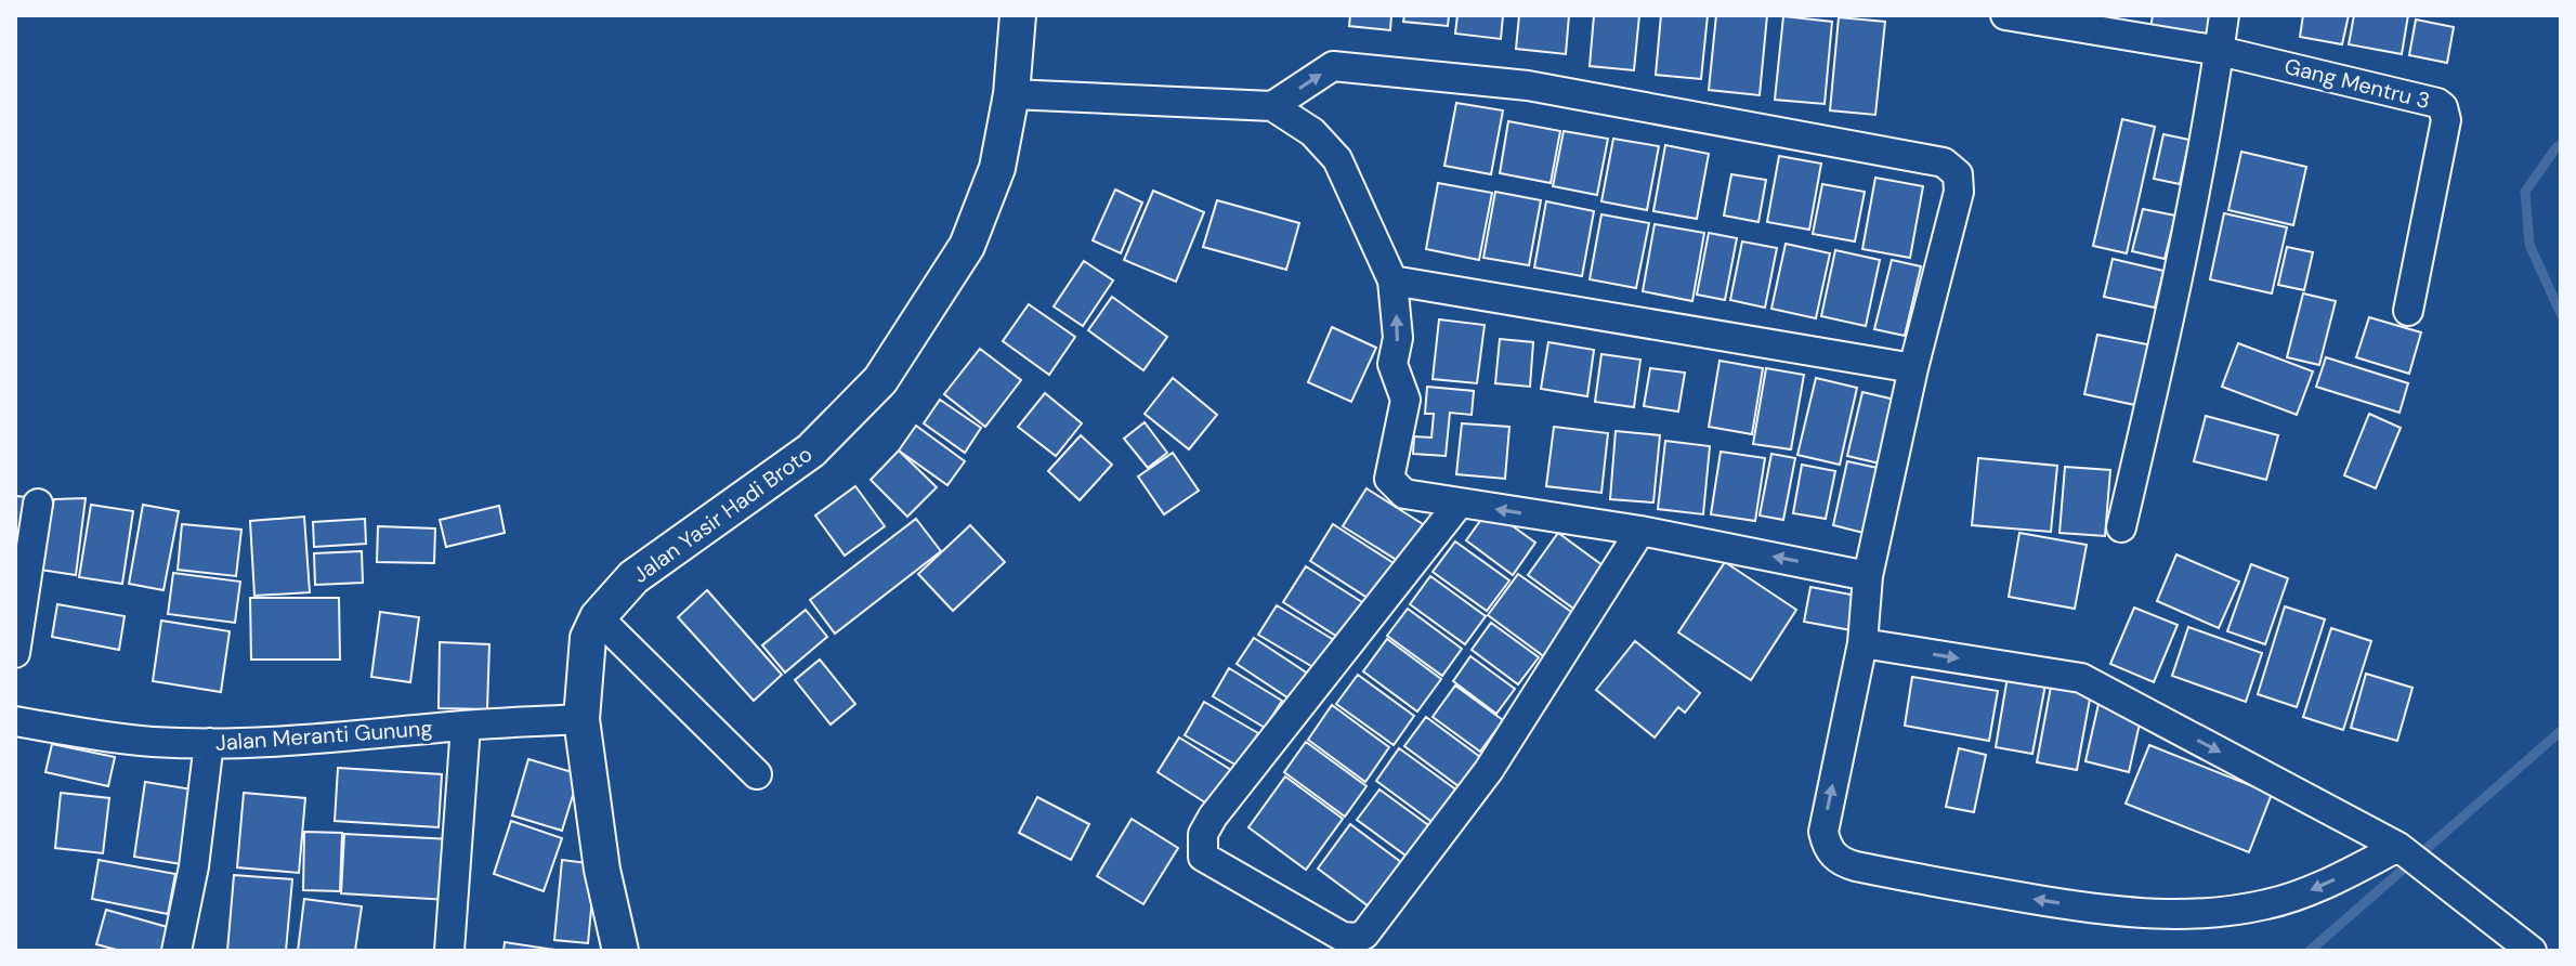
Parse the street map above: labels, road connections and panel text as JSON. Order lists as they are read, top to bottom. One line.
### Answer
{"streets":{"street":["Gang Mentru 3","Jalan Yasir Hadi Broto","Jalan Meranti Gunung"]},"crossings":[["Jalan Yasir Hadi Broto","Jalan Meranti Gunung"]]}
